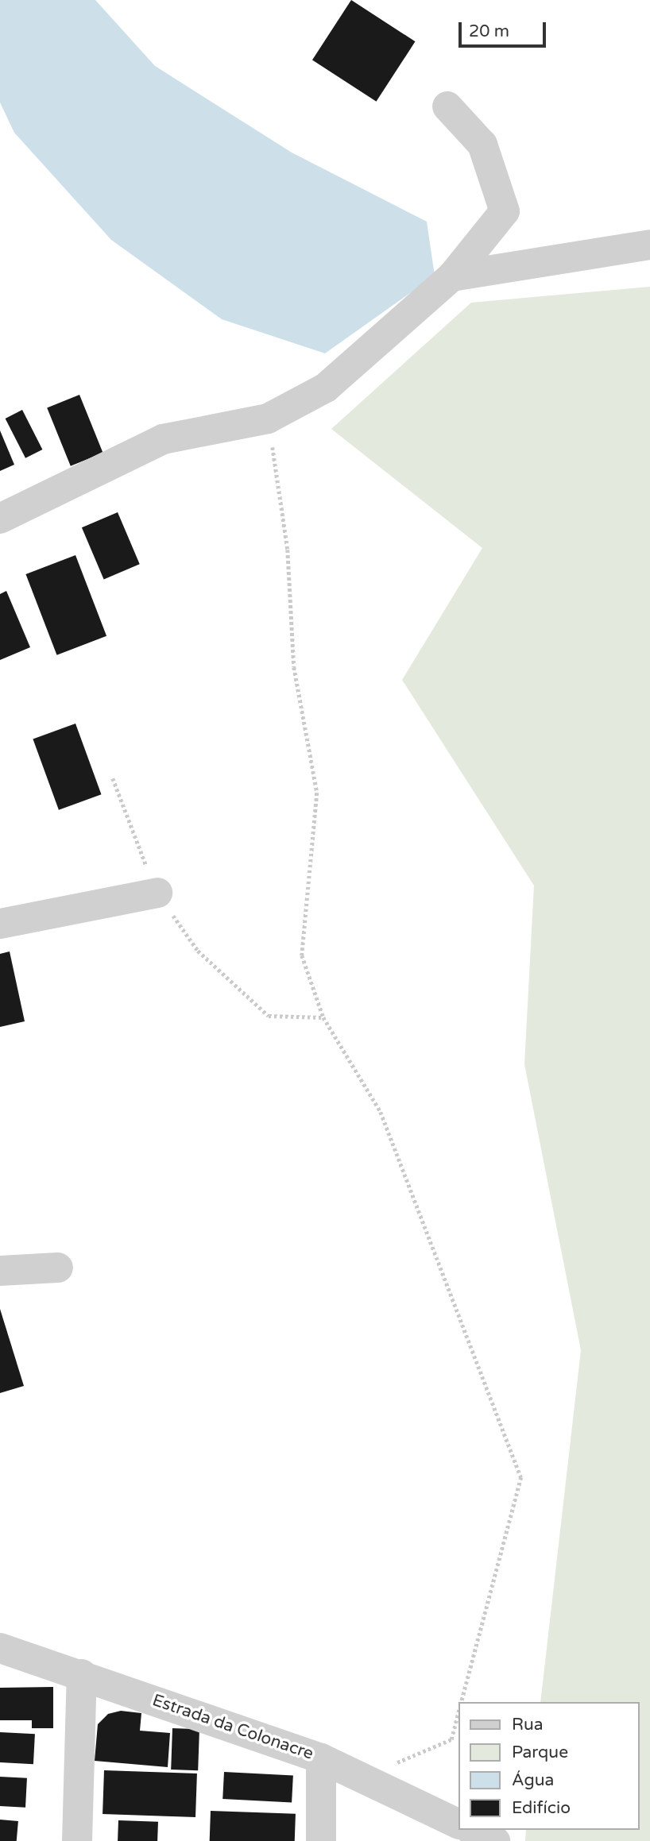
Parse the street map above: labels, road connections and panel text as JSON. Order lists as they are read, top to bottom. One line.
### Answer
{"streets":{"street":["Estrada da Colonacre"]},"legend":["Rua","Parque","Água","Edifício"],"scale_bar":"20 m"}
